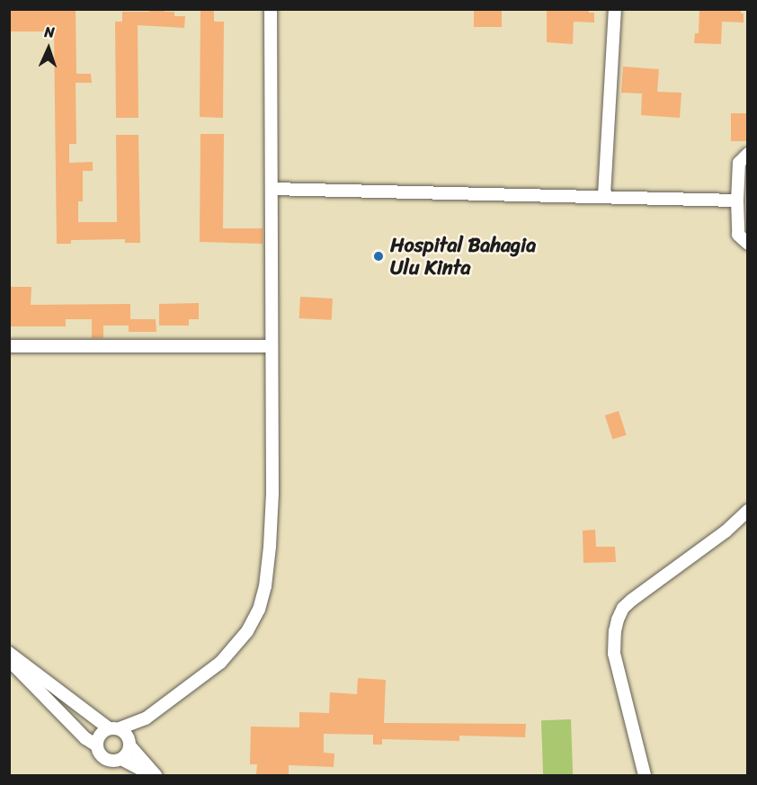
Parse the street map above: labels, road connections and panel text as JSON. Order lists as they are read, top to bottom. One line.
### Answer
{"places":["Hospital Bahagia Ulu Kinta"],"north":"top"}
